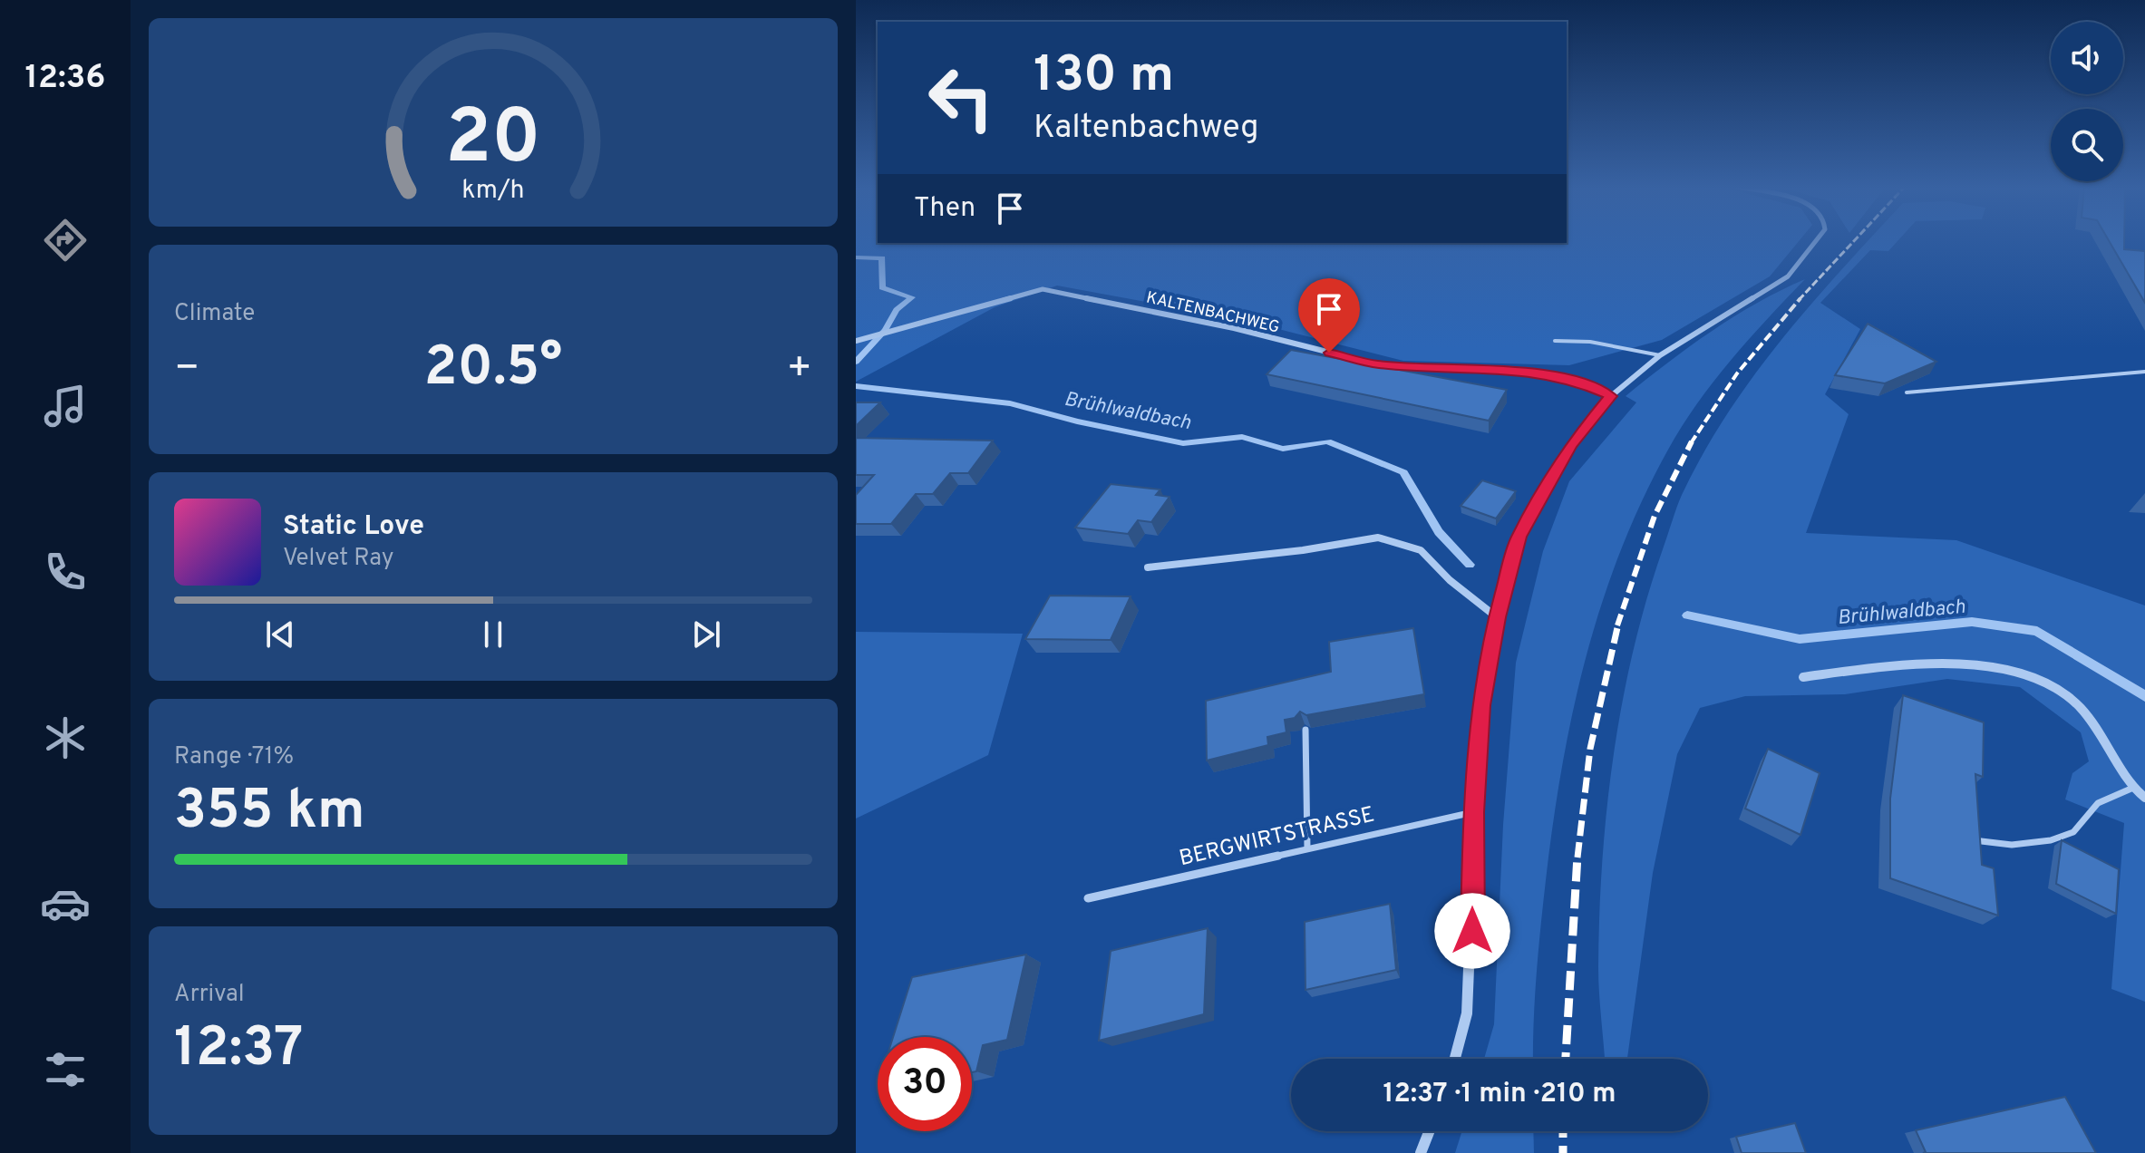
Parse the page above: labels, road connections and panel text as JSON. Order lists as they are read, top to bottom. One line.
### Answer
{"streets":{"street":["KALTENBACHWEG"],"lane":["BERGWIRTSTRASSE"]},"water":["Brühlwaldbach"],"page":{"tabs":"12:36","turn":["130 m","Kaltenbachweg"],"then":"Then","tile":["Climate",["Range · 71%","355 km"],["Arrival","12:37"]],"heat":["−","20.5°","+"],"song":["Static Love","Velvet Ray"],"limit":"30","trip":"12:37 · 1 min · 210 m","gauge":["20","km/h"]}}
